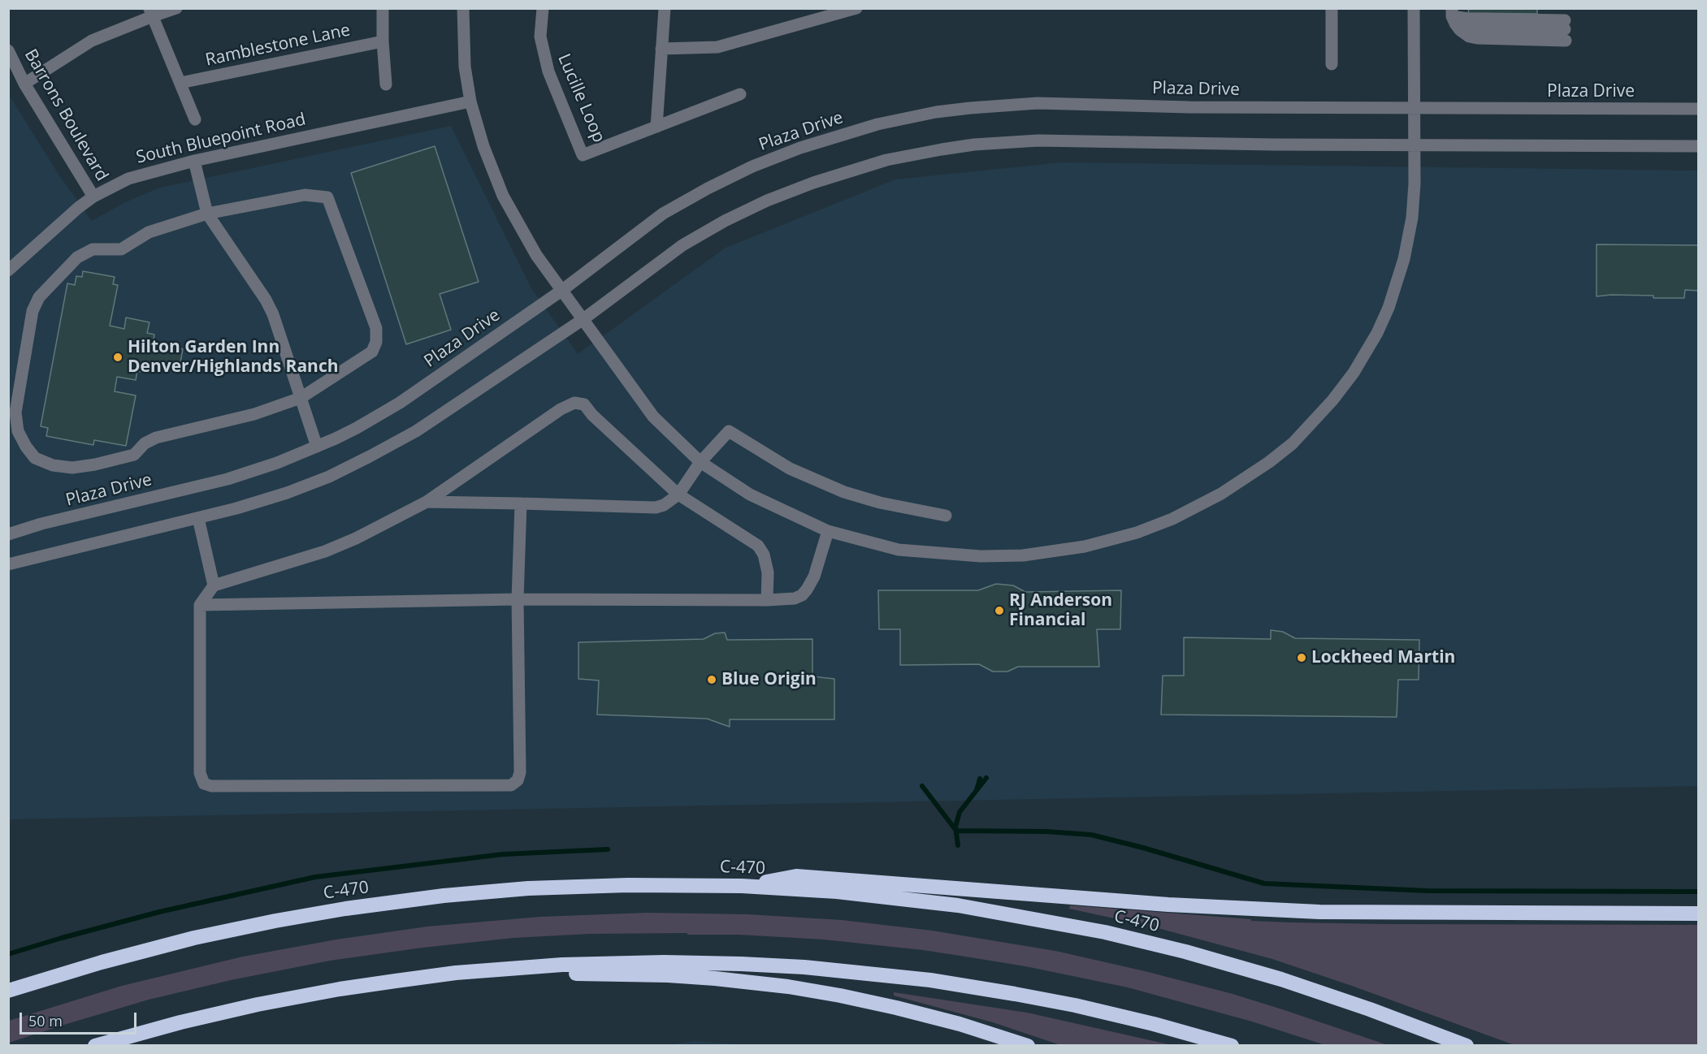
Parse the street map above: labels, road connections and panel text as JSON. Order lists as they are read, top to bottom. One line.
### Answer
{"streets":{"highway":["C-470"],"street":["Ramblestone Lane","Plaza Drive","Lucille Loop","Barrons Boulevard","South Bluepoint Road"]},"crossings":[["Barrons Boulevard","South Bluepoint Road"]],"places":["Hilton Garden Inn Denver/Highlands Ranch","RJ Anderson Financial","Lockheed Martin","Blue Origin"],"scale_bar":"50 m"}
